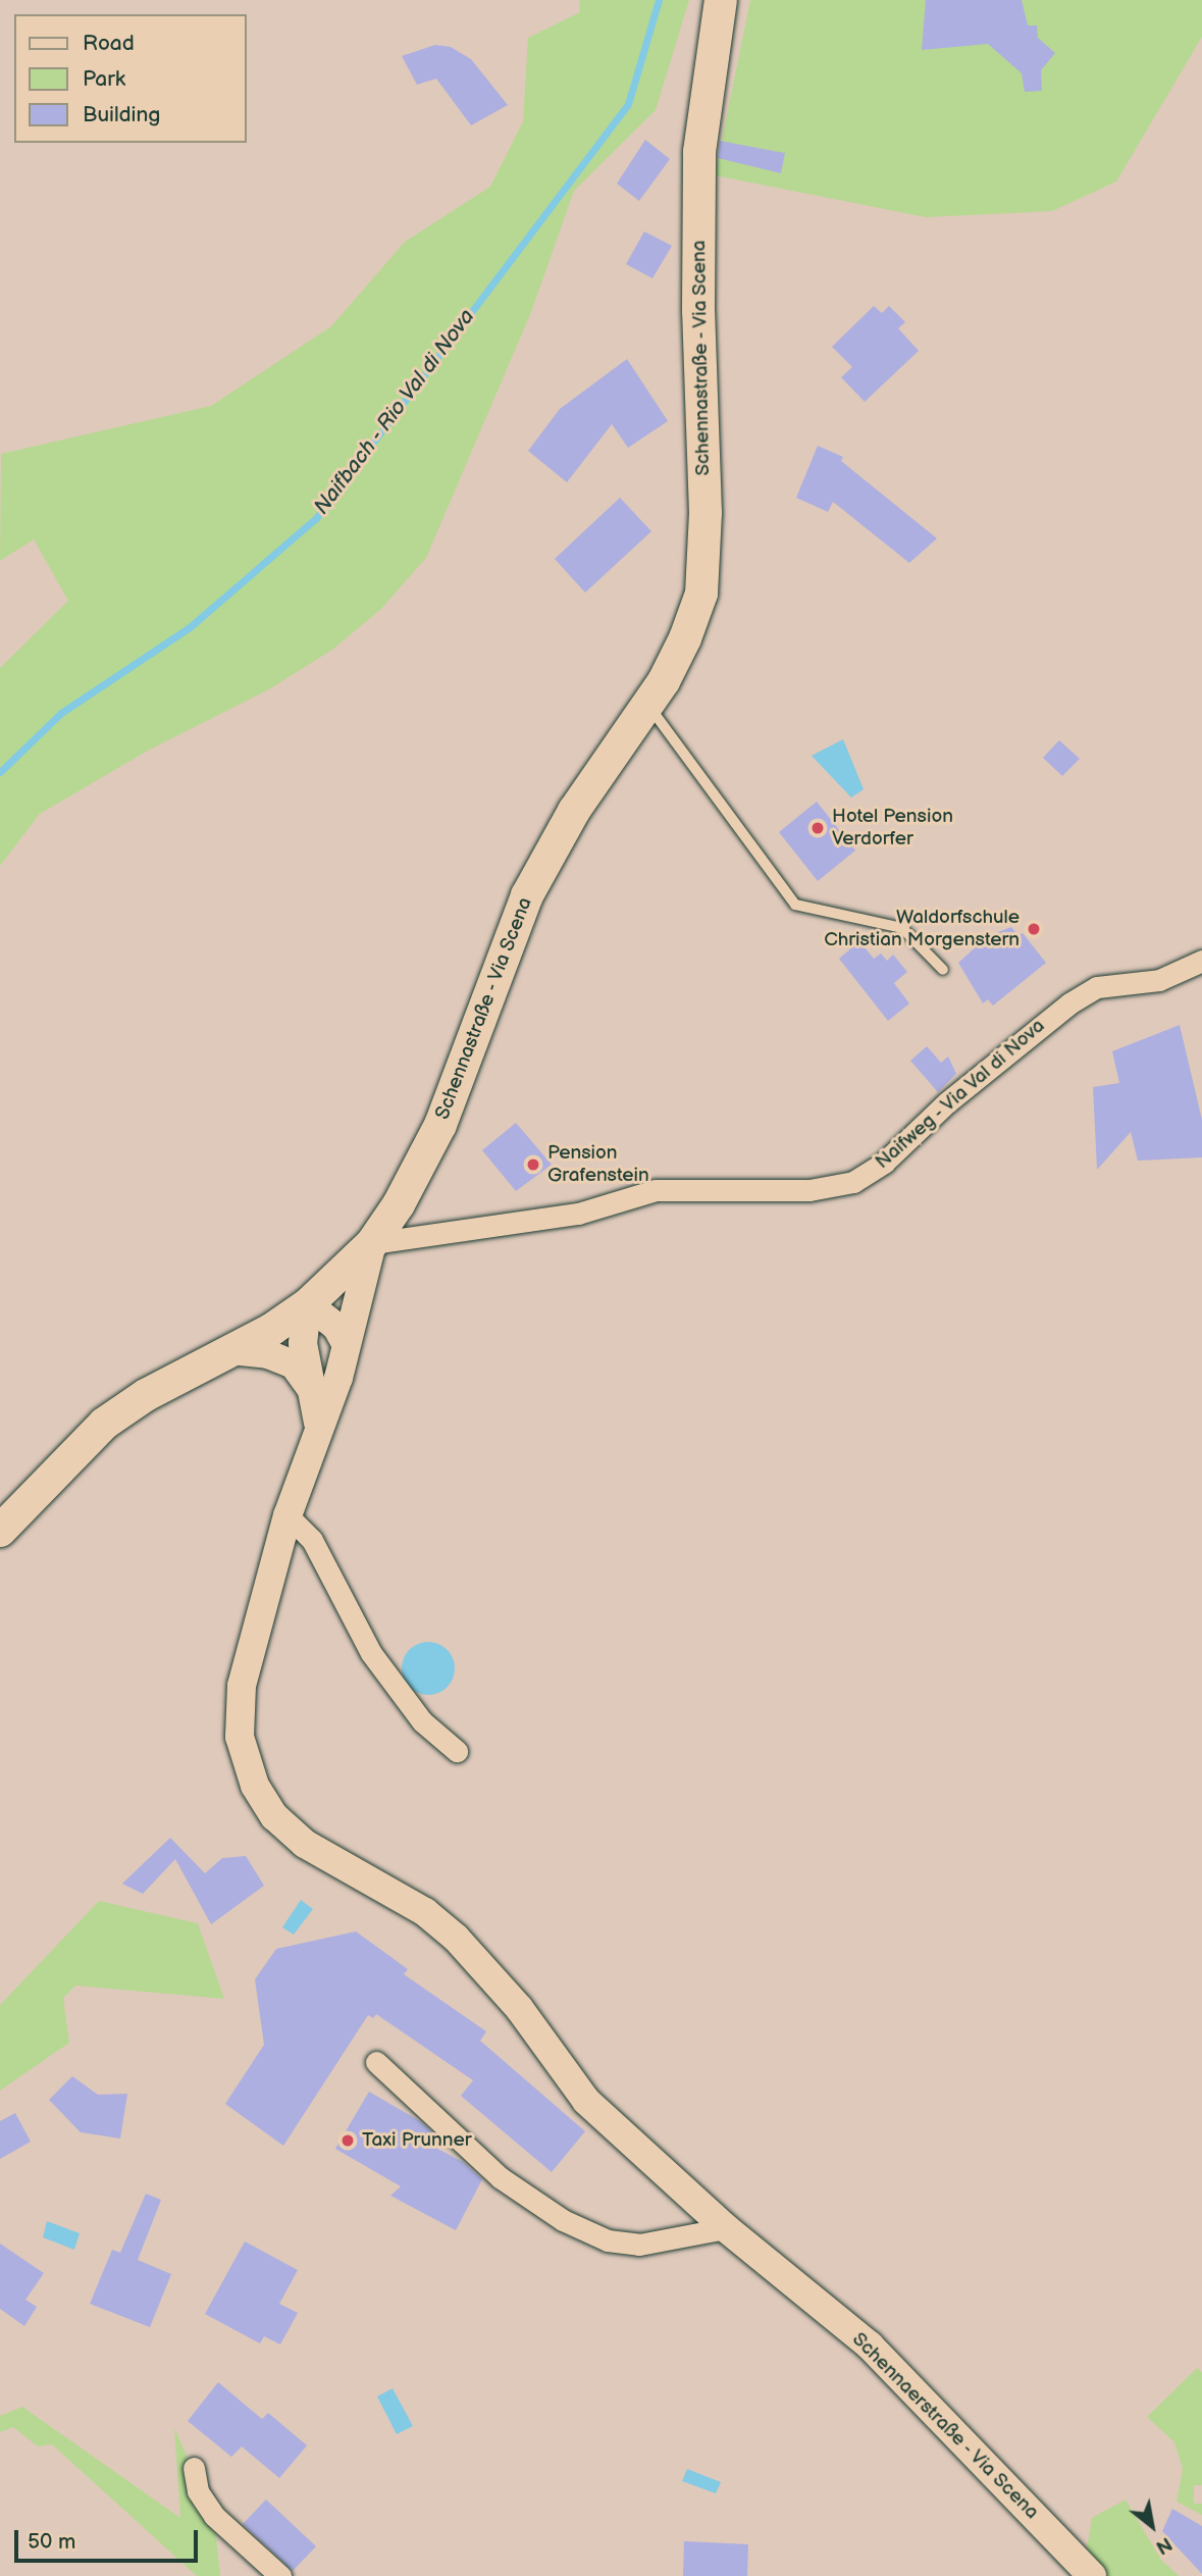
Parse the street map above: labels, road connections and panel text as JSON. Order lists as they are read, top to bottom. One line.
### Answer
{"streets":{"main road":["Schennastraße - Via Scena"],"street":["Naifweg - Via Val di Nova","Schennaerstraße - Via Scena"]},"crossings":[["Schennastraße - Via Scena","Naifweg - Via Val di Nova"],["Schennastraße - Via Scena","Schennaerstraße - Via Scena"]],"water":["Naifbach - Rio Val di Nova"],"places":["Hotel Pension Verdorfer","Waldorfschule Christian Morgenstern","Pension Grafenstein","Taxi Prunner"],"legend":["Road","Park","Building"],"scale_bar":"50 m","north":"bottom right"}
